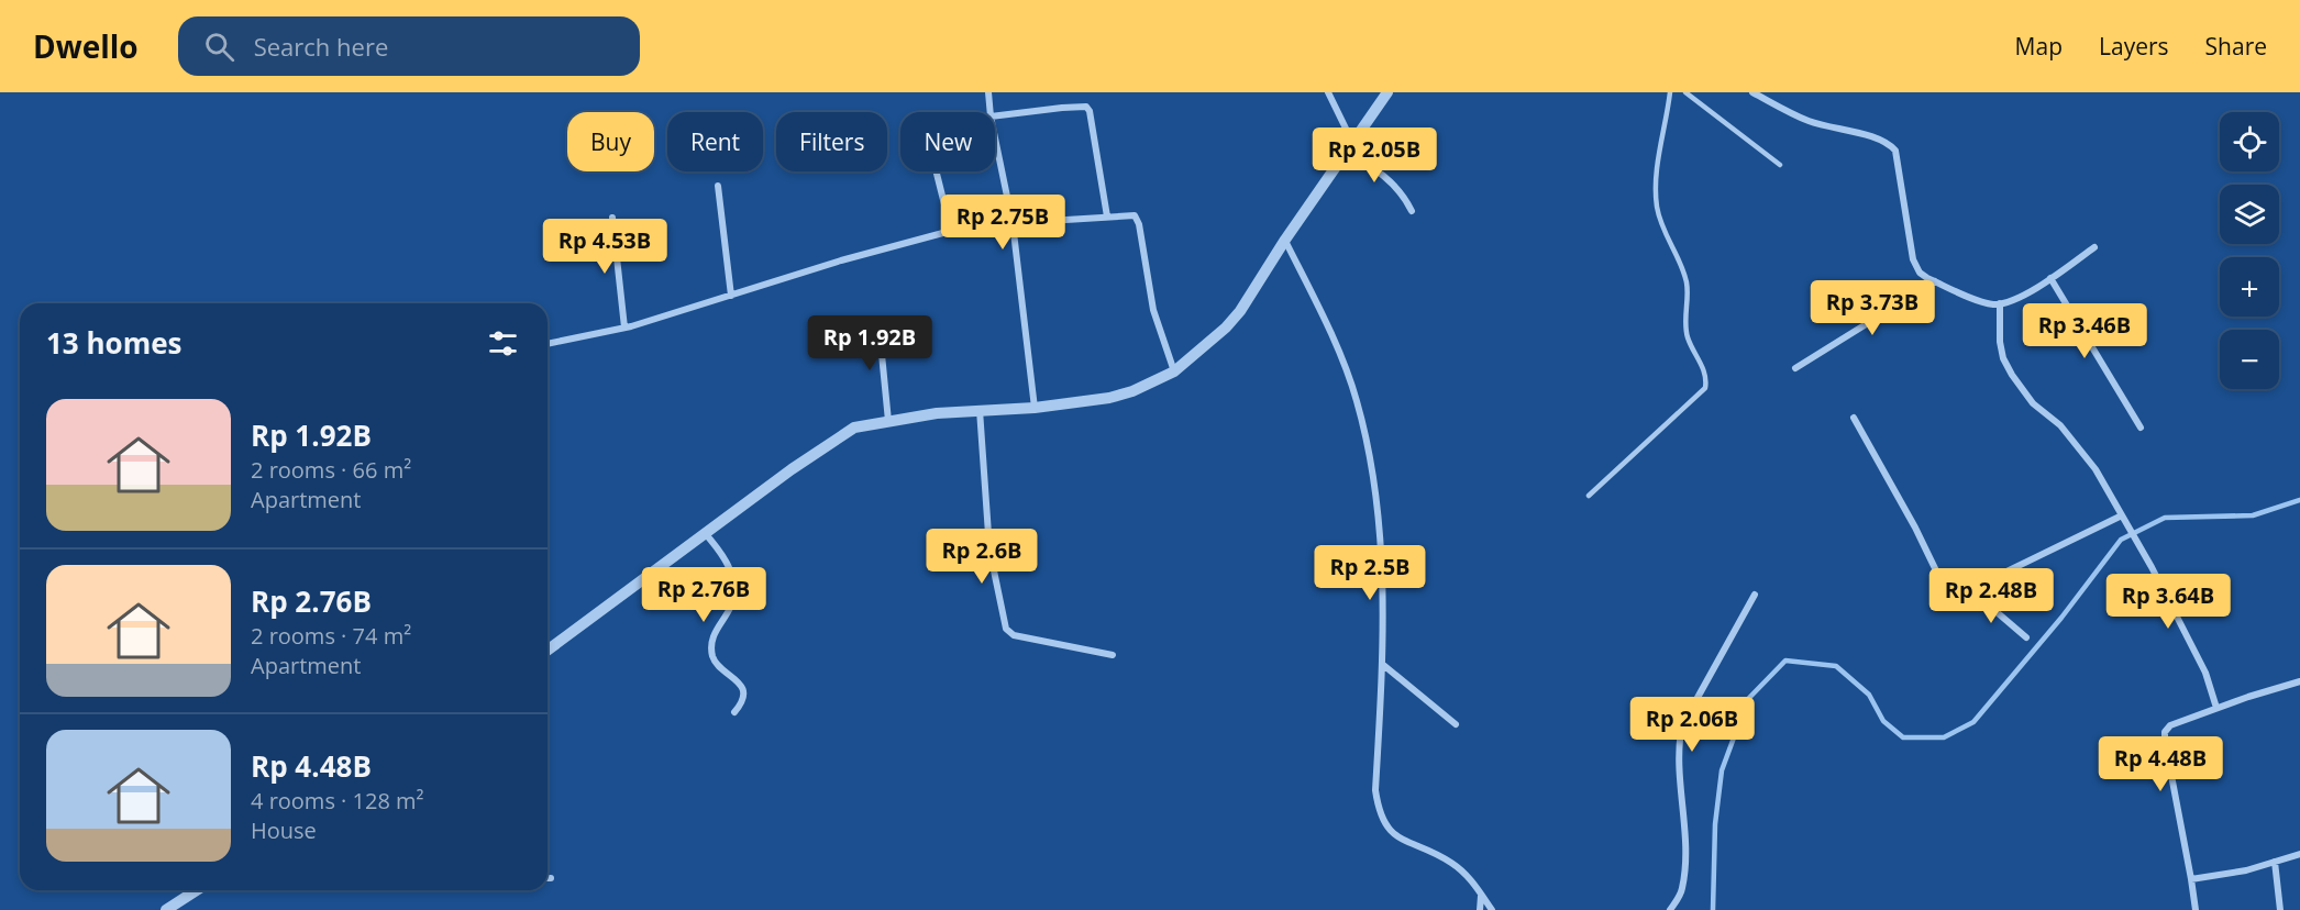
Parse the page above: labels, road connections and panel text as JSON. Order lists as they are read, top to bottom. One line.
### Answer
{"page":{"header":"Dwello","search":"Search here","nav":["Map","Layers","Share"],"map_buttons":["+","−"],"chip":["Buy","Rent","Filters","New"],"price":["Rp 2.05B","Rp 2.75B","Rp 4.53B","Rp 3.73B","Rp 3.46B","Rp 1.92B","Rp 2.6B","Rp 2.5B","Rp 2.76B","Rp 2.48B","Rp 3.64B","Rp 2.06B","Rp 4.48B"],"heading":"13 homes","list":[{"name":"Rp 1.92B","note":"2 rooms · 66 m² · Apartment"},{"name":"Rp 2.76B","note":"2 rooms · 74 m² · Apartment"},{"name":"Rp 4.48B","note":"4 rooms · 128 m² · House"}]}}
